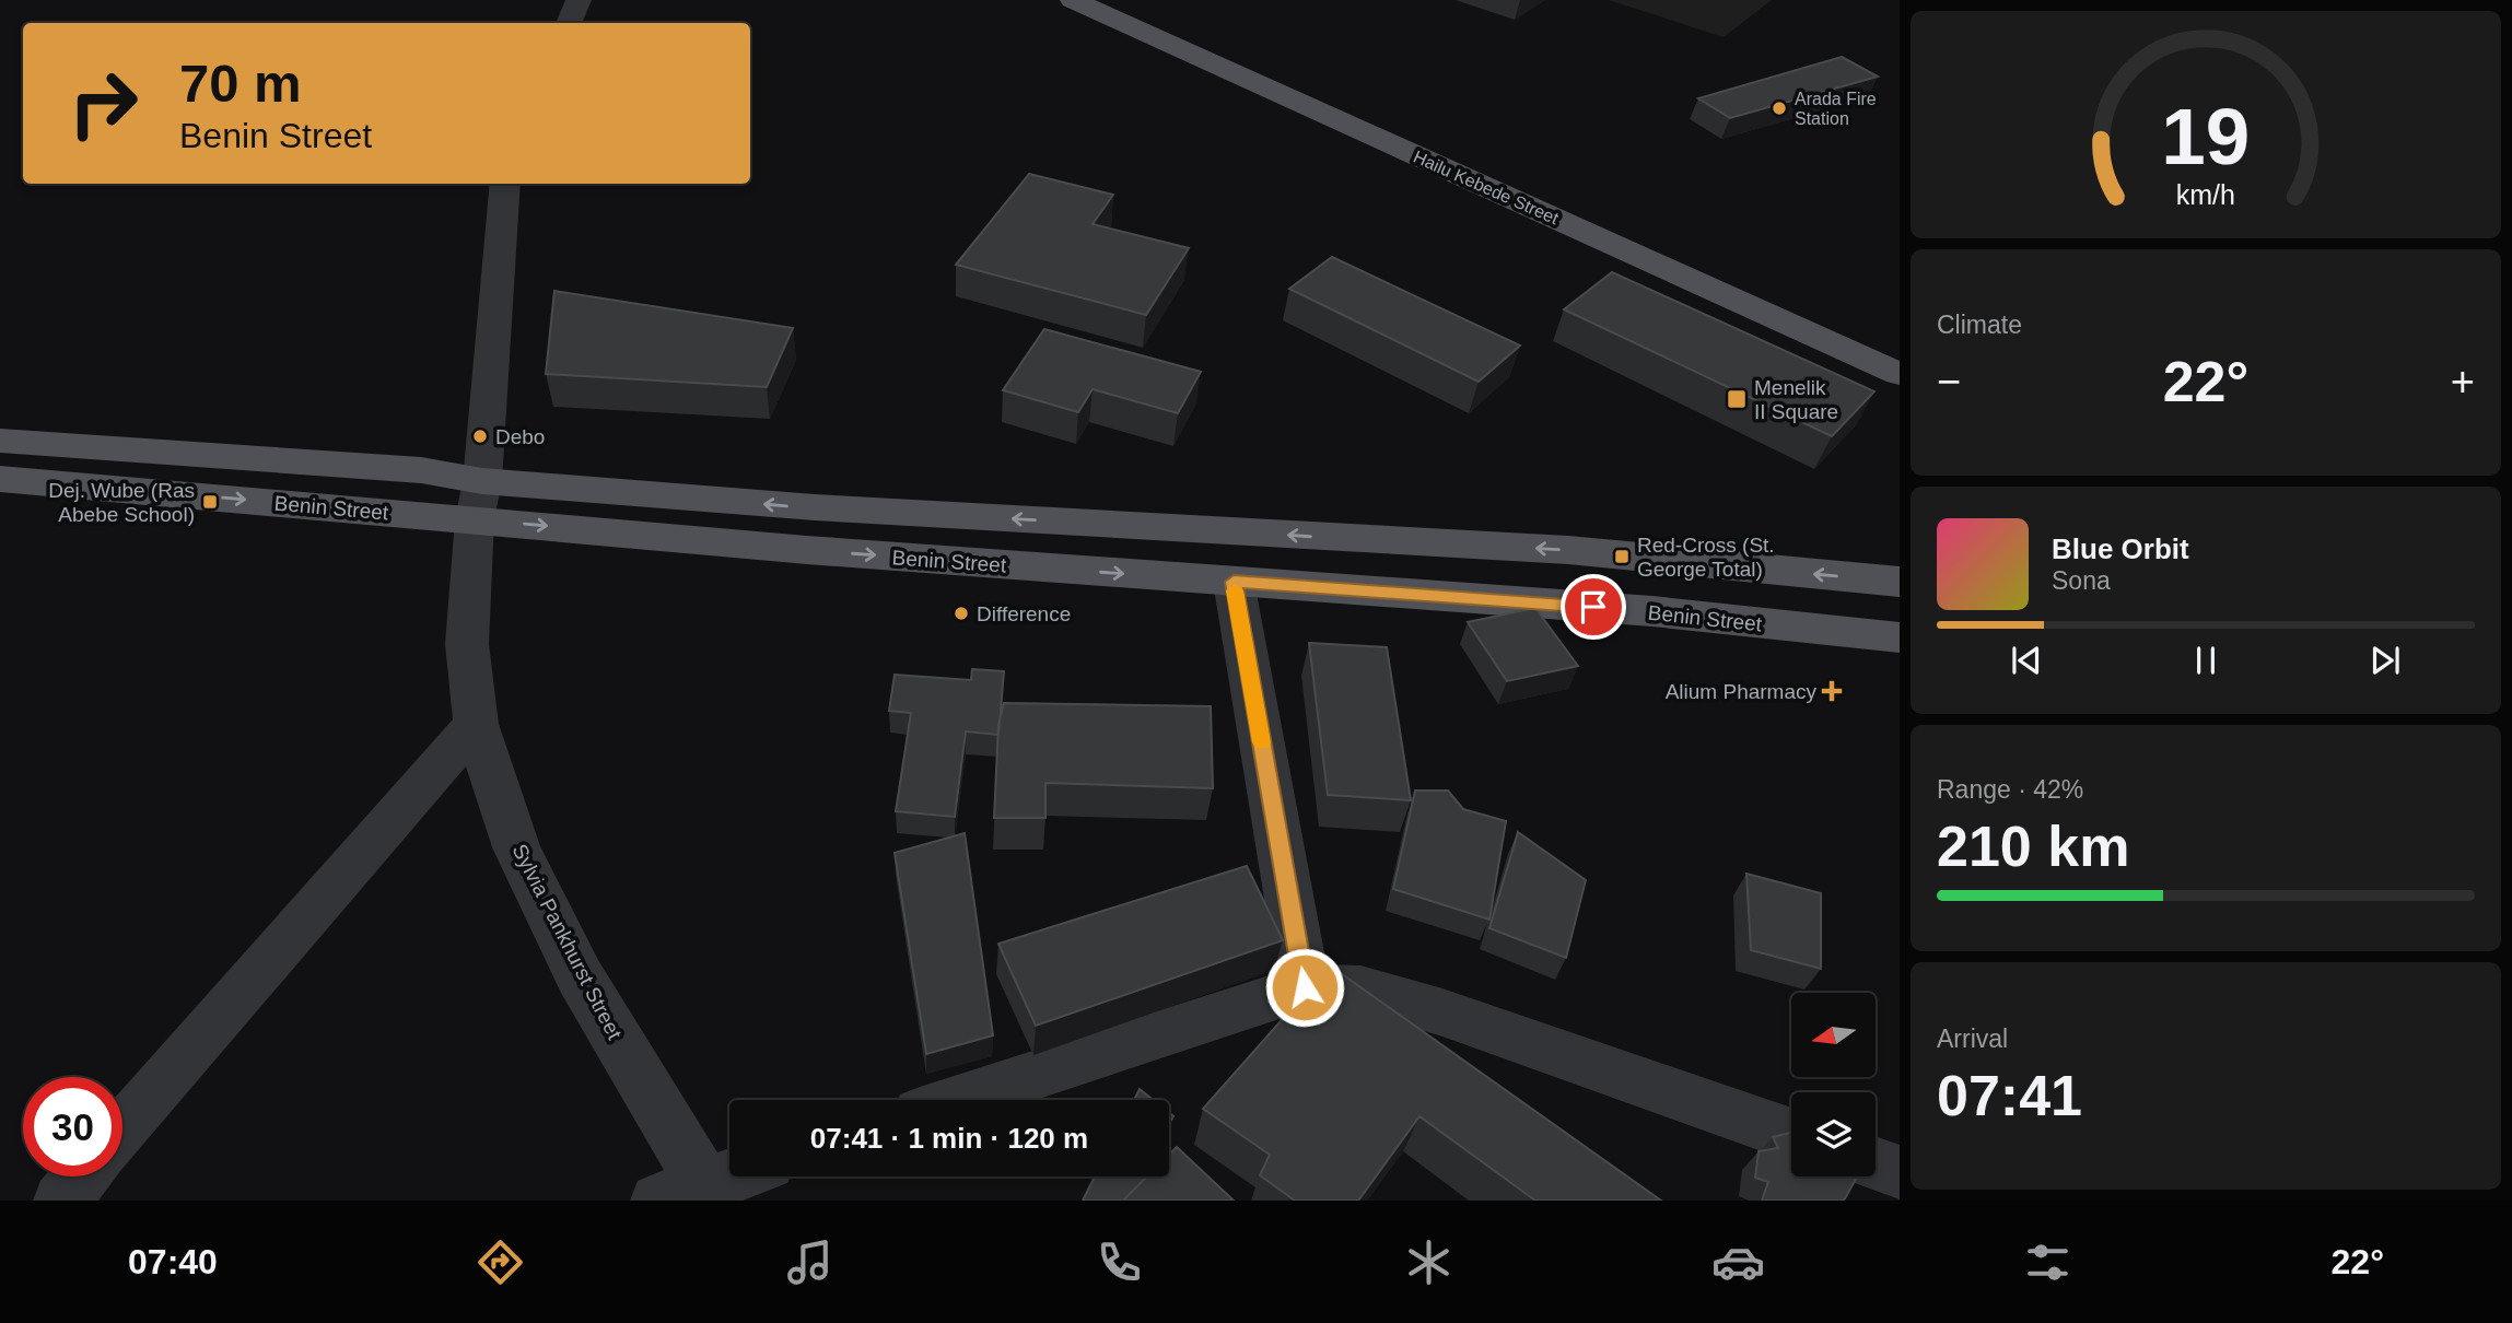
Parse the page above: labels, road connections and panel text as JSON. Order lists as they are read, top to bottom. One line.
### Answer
{"streets":{"main road":["Hailu Kebede Street","Benin Street"],"street":["Sylvia Pankhurst Street"]},"crossings":[["Benin Street","Sylvia Pankhurst Street"]],"places":{"other":["Arada Fire Station","Debo","Difference"],"transit":["Menelik II Square","Dej. Wube (Ras Abebe School)","Red-Cross (St. George Total)"],"health":["Alium Pharmacy"]},"north":"left","page":{"turn":["70 m","Benin Street"],"tile":["Climate",["Range · 42%","210 km"],["Arrival","07:41"]],"heat":["−","22°","+"],"song":["Blue Orbit","Sona"],"limit":"30","trip":"07:41 · 1 min · 120 m","tabs":["07:40","22°"],"gauge":["19","km/h"]}}
